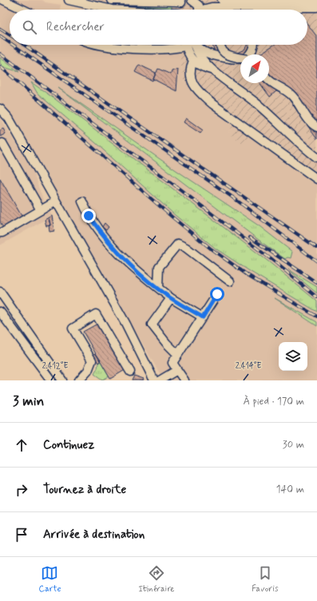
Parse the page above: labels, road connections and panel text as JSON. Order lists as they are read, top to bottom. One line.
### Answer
{"north":"top right","page":{"search":"Rechercher","heading":["3 min","À pied · 170 m"],"list":[["Continuez","30 m"],["Tournez à droite","140 m"],"Arrivée à destination"],"nav":["Carte","Itinéraire","Favoris"]},"coordinates":["2.412°E","2.414°E"]}
